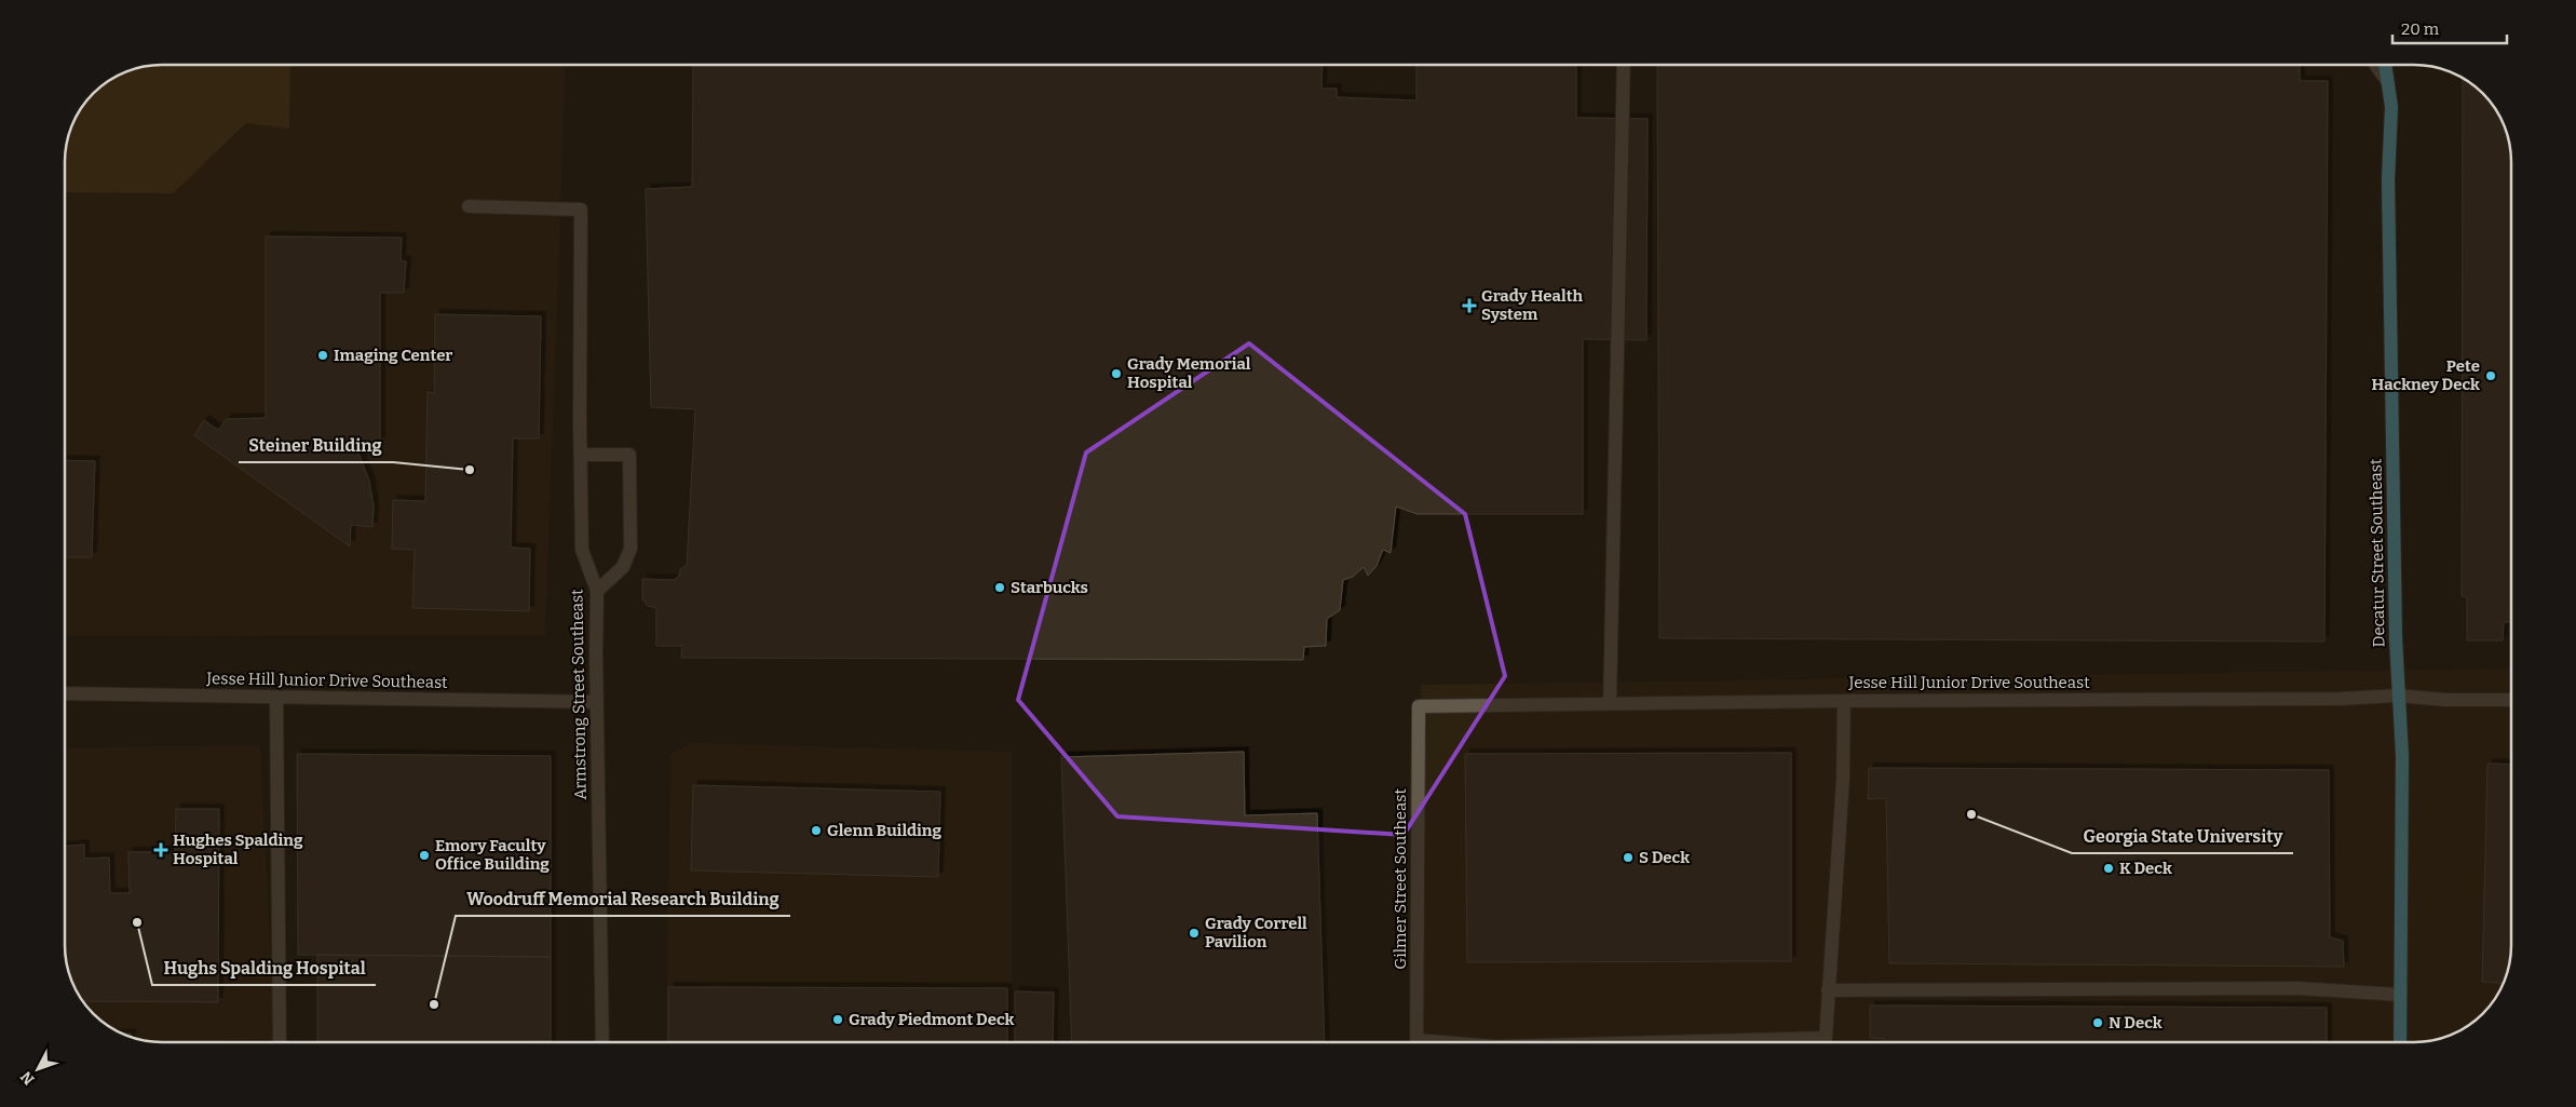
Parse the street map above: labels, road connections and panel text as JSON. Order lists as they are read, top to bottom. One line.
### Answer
{"streets":{"main road":["Decatur Street Southeast"],"street":["Jesse Hill Junior Drive Southeast","Armstrong Street Southeast","Gilmer Street Southeast"]},"crossings":[["Decatur Street Southeast","Jesse Hill Junior Drive Southeast"],["Jesse Hill Junior Drive Southeast","Armstrong Street Southeast"],["Jesse Hill Junior Drive Southeast","Gilmer Street Southeast"]],"places":{"health":["Grady Health System","Hughes Spalding Hospital"],"other":["Imaging Center","Grady Memorial Hospital","Pete Hackney Deck","Steiner Building","Starbucks","Georgia State University","Glenn Building","Emory Faculty Office Building","S Deck","K Deck","Hughs Spalding Hospital","Grady Correll Pavilion","Woodruff Memorial Research Building","Grady Piedmont Deck","N Deck"]},"scale_bar":"20 m","north":"bottom left"}
